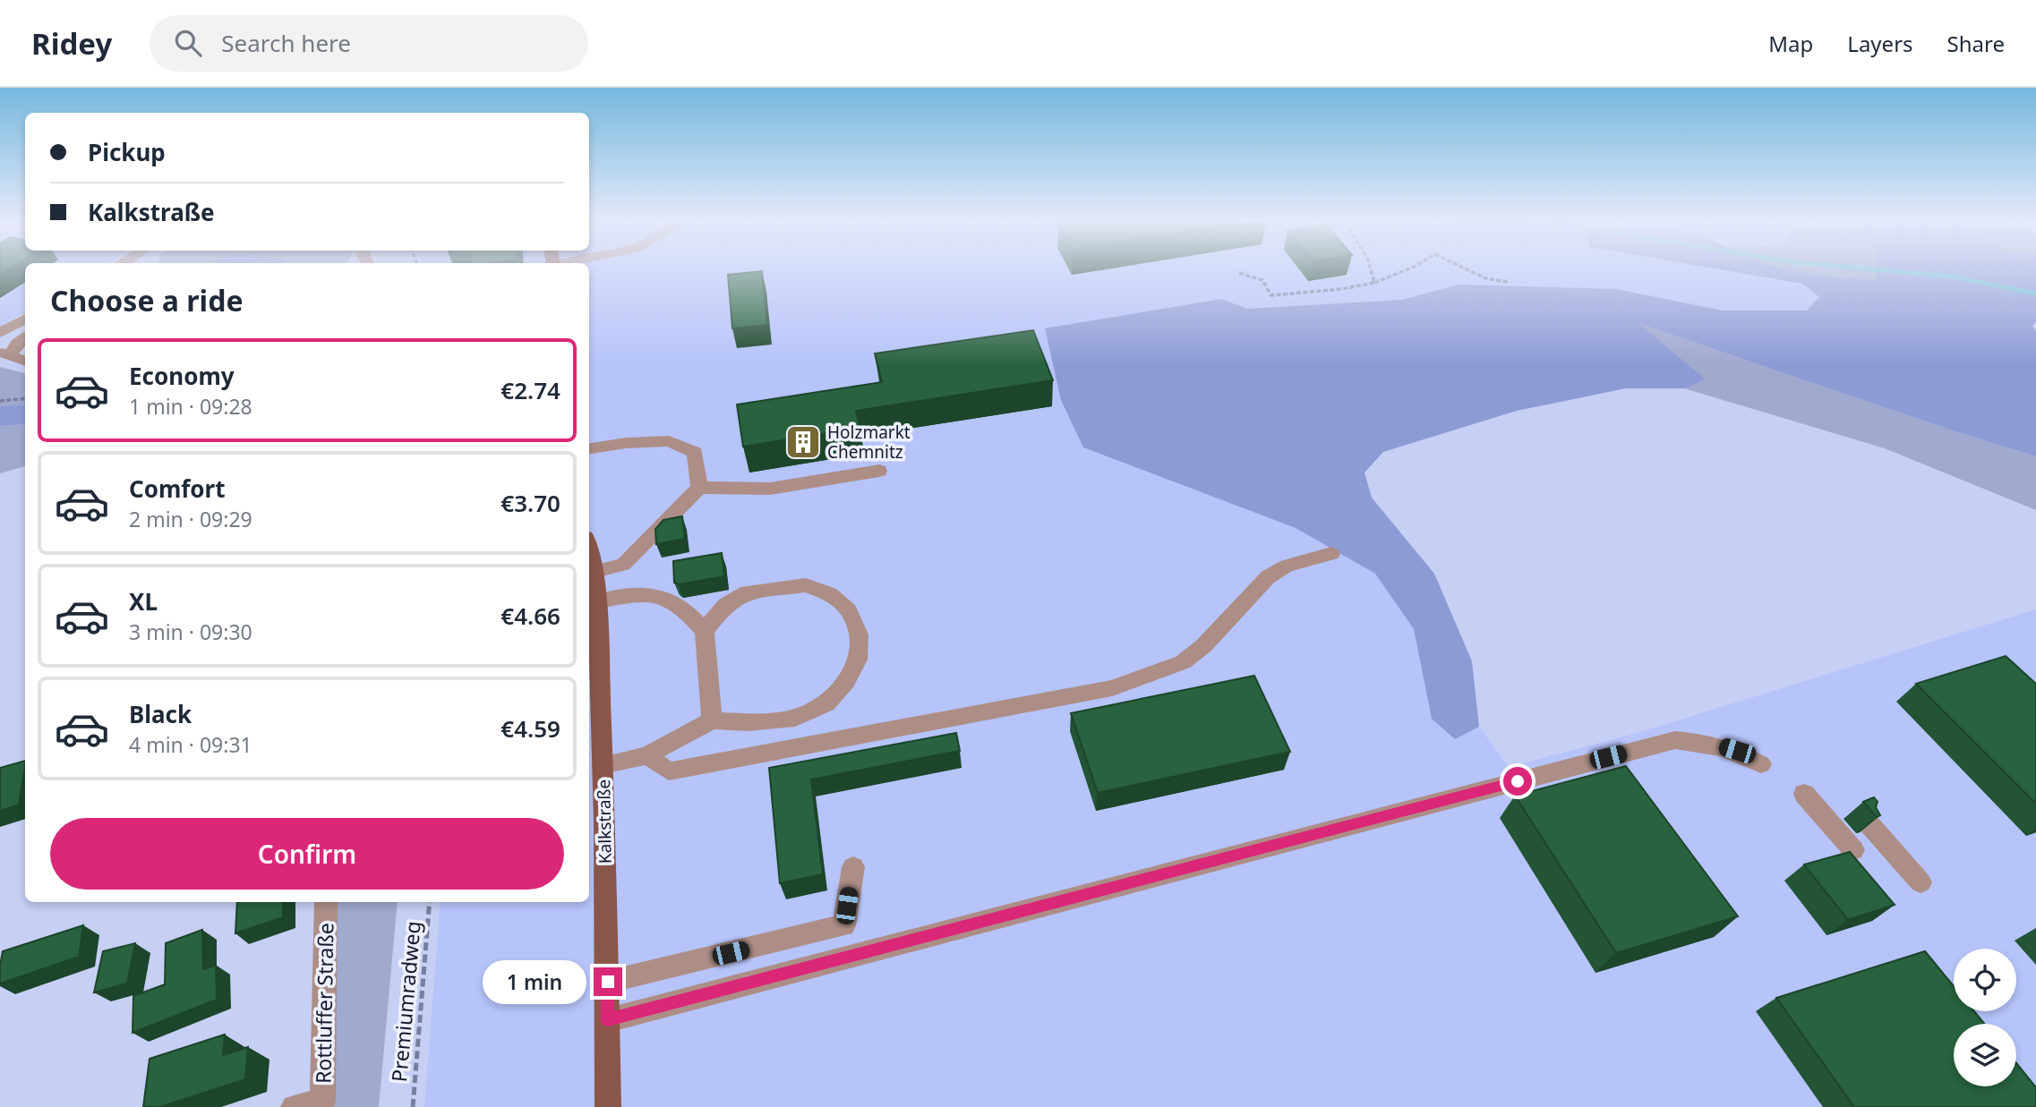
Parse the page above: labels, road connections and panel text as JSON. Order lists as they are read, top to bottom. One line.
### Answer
{"streets":{"main road":["Kalkstraße"],"street":["Rottluffer Straße"],"path":["Premiumradweg"]},"places":{"building":["Holzmarkt Chemnitz"]},"page":{"header":"Ridey","search":"Search here","nav":["Map","Layers","Share"],"banner":["Pickup","Kalkstraße"],"heading":"Choose a ride","list":[{"name":"Economy","note":"1 min · 09:28","value":"€2.74"},{"name":"Comfort","note":"2 min · 09:29","value":"€3.70"},{"name":"XL","note":"3 min · 09:30","value":"€4.66"},{"name":"Black","note":"4 min · 09:31","value":"€4.59"}],"buttons":"Confirm","bubble":"1 min"}}
